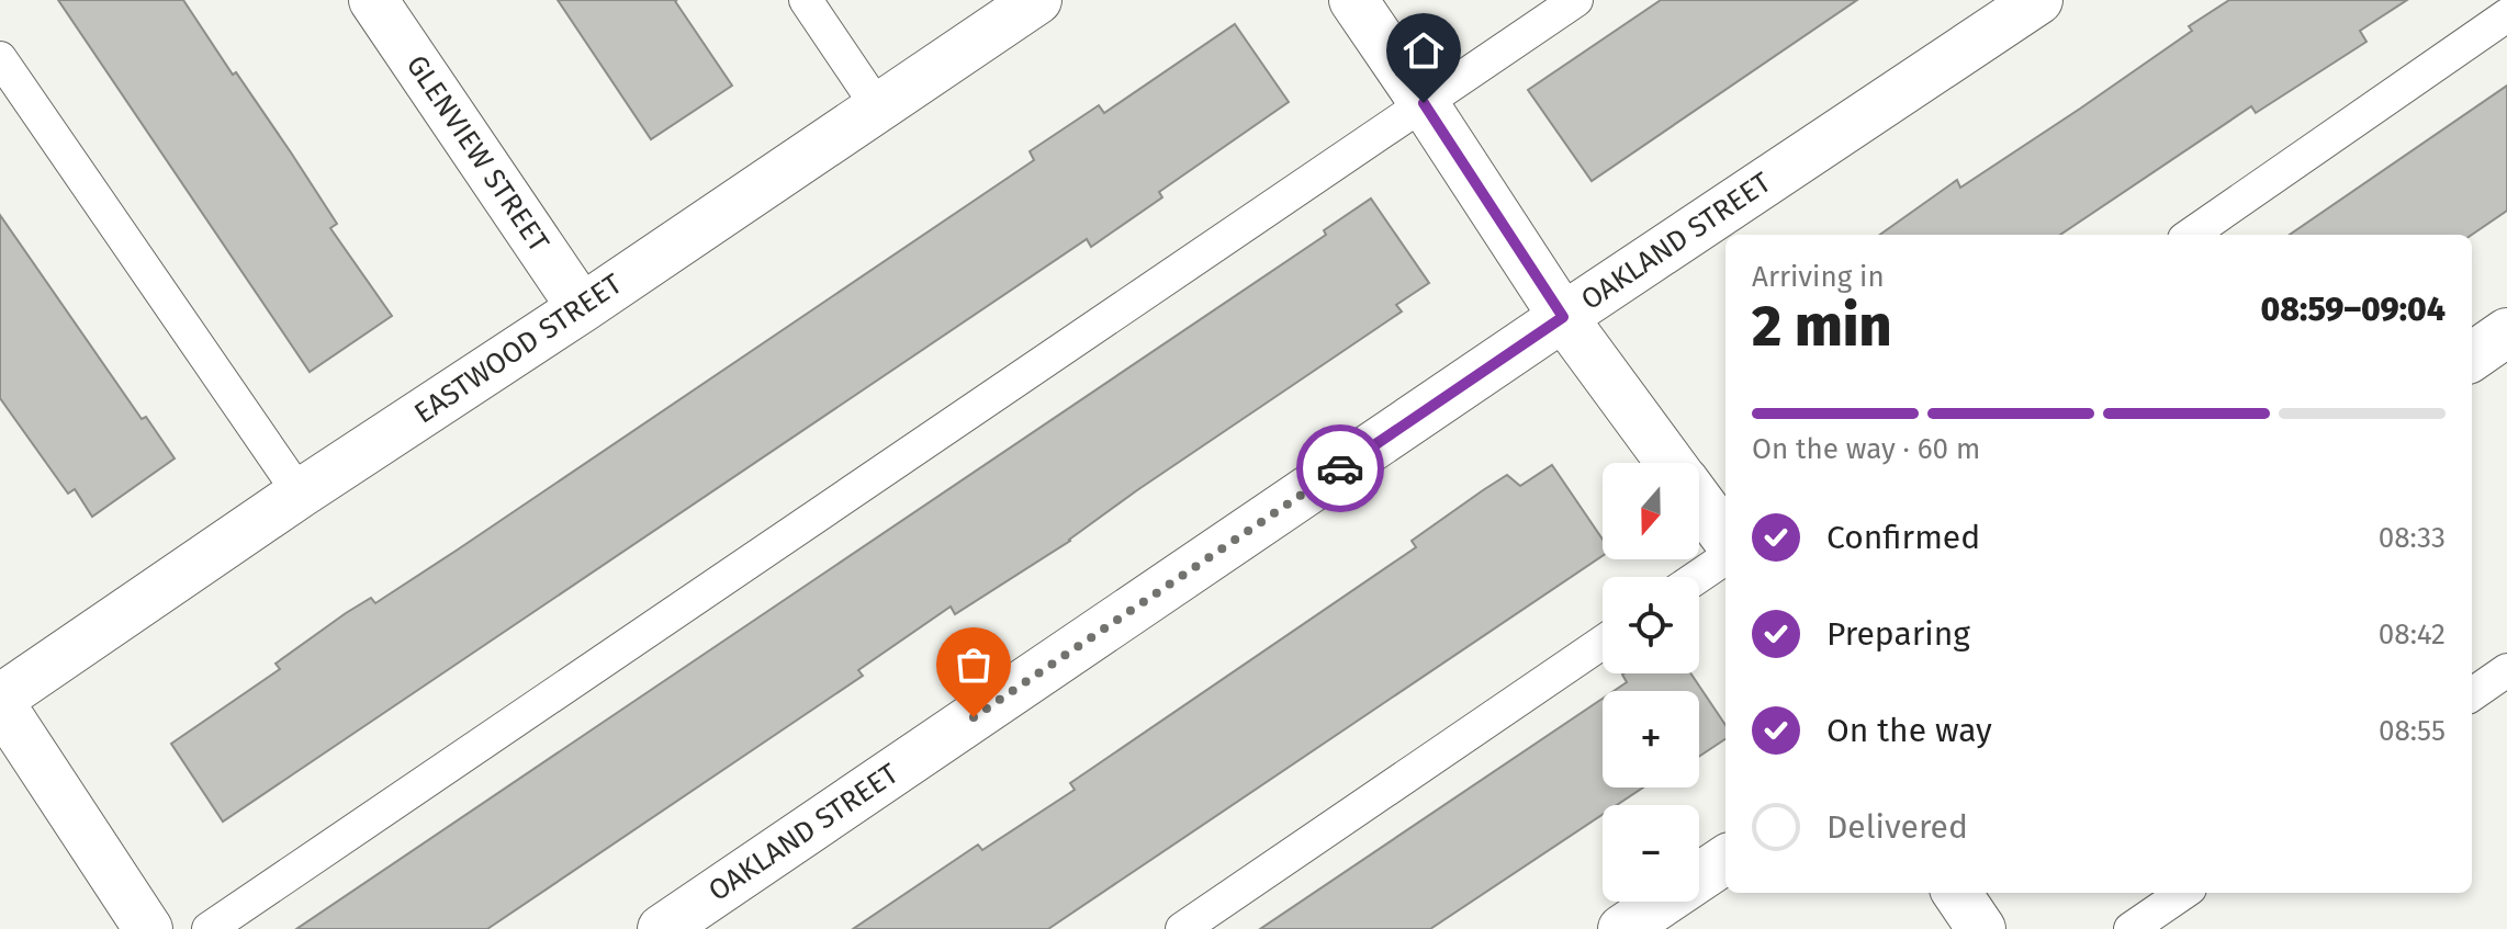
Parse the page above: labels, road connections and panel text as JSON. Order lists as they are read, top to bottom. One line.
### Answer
{"streets":{"street":["GLENVIEW STREET","OAKLAND STREET","EASTWOOD STREET"]},"crossings":[["GLENVIEW STREET","EASTWOOD STREET"]],"north":"bottom","page":{"heading":["2 min","Arriving in","08:59–09:04"],"bar":"On the way · 60 m","map_buttons":["+","−"],"list":[["Confirmed","08:33"],["Preparing","08:42"],["On the way","08:55"],"Delivered"]}}
